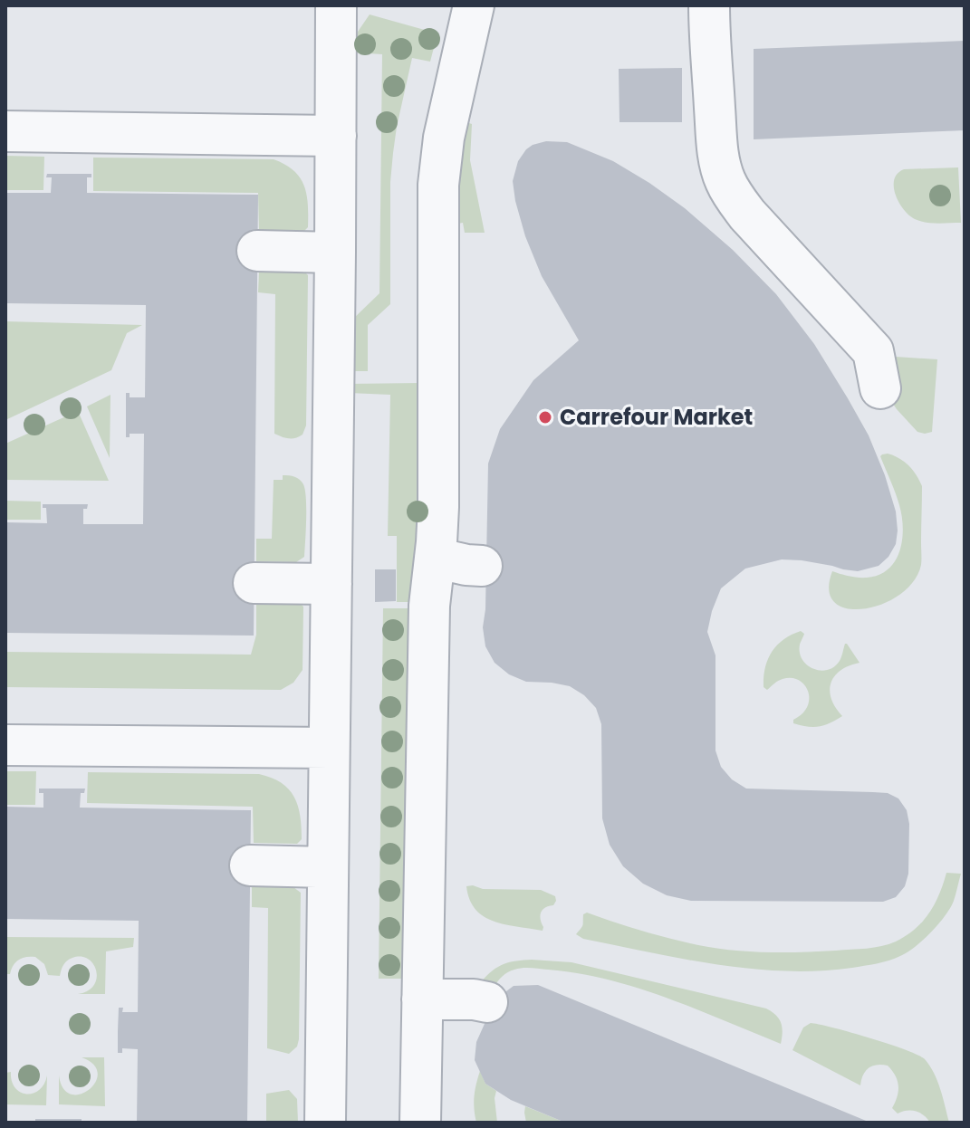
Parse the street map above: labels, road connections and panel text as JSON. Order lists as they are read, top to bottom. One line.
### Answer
{"places":["Carrefour Market"]}
